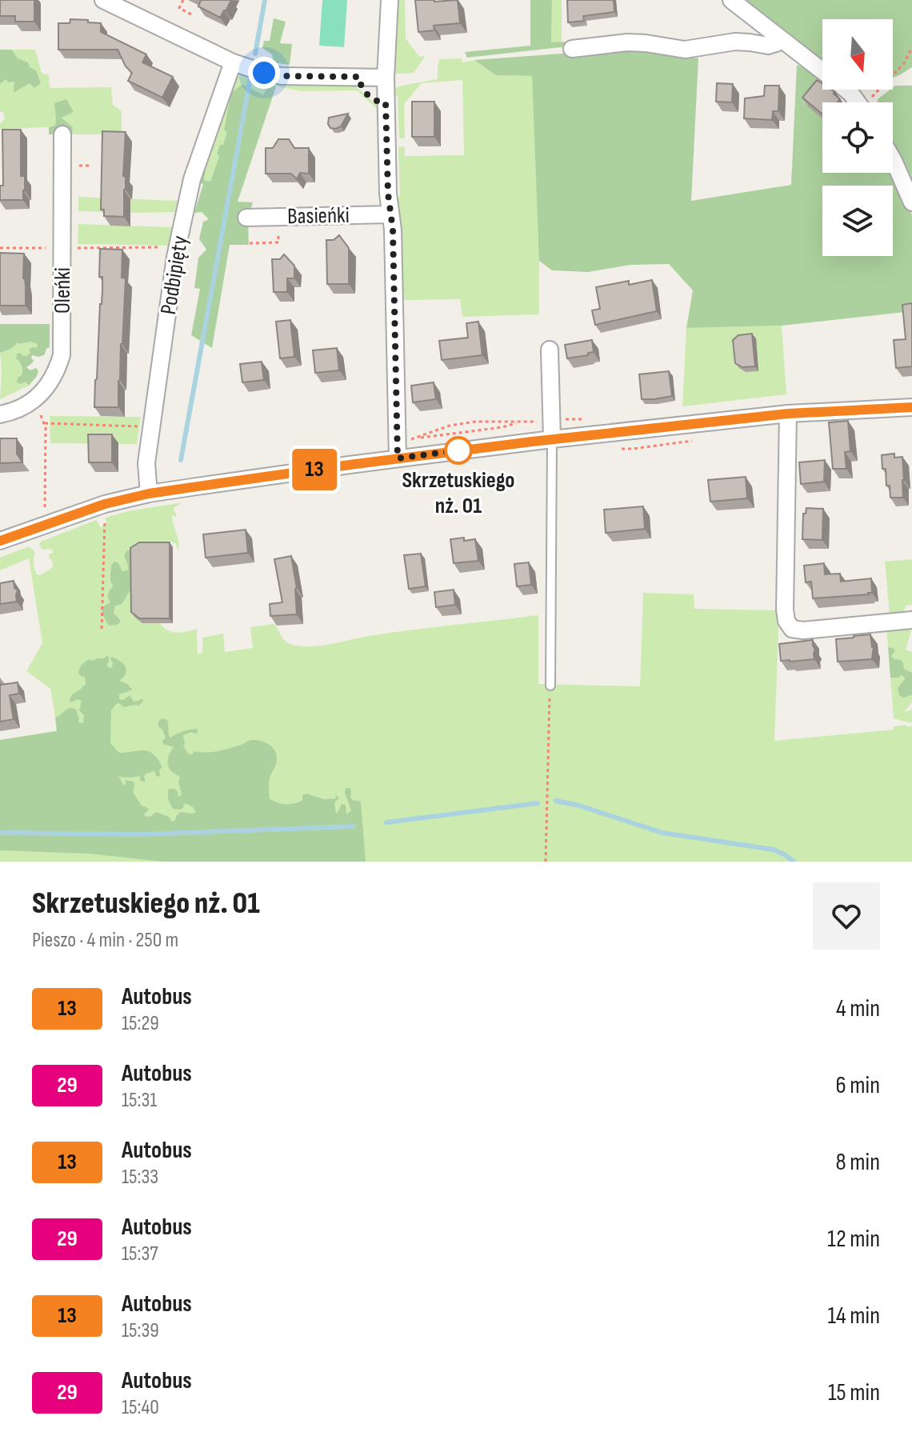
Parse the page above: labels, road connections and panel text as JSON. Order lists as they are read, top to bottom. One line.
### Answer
{"streets":{"street":["Basieńki","Podbipięty","Oleńki"]},"places":["Skrzetuskiego nż. 01"],"lines":["bus line 13"],"north":"bottom","page":{"on_map":"13","heading":["Skrzetuskiego nż. 01","Pieszo · 4 min · 250 m"],"list":[{"mark":"13","name":"Autobus","note":"15:29","value":"4 min"},{"mark":"29","name":"Autobus","note":"15:31","value":"6 min"},{"mark":"13","name":"Autobus","note":"15:33","value":"8 min"},{"mark":"29","name":"Autobus","note":"15:37","value":"12 min"},{"mark":"13","name":"Autobus","note":"15:39","value":"14 min"},{"mark":"29","name":"Autobus","note":"15:40","value":"15 min"}]}}
